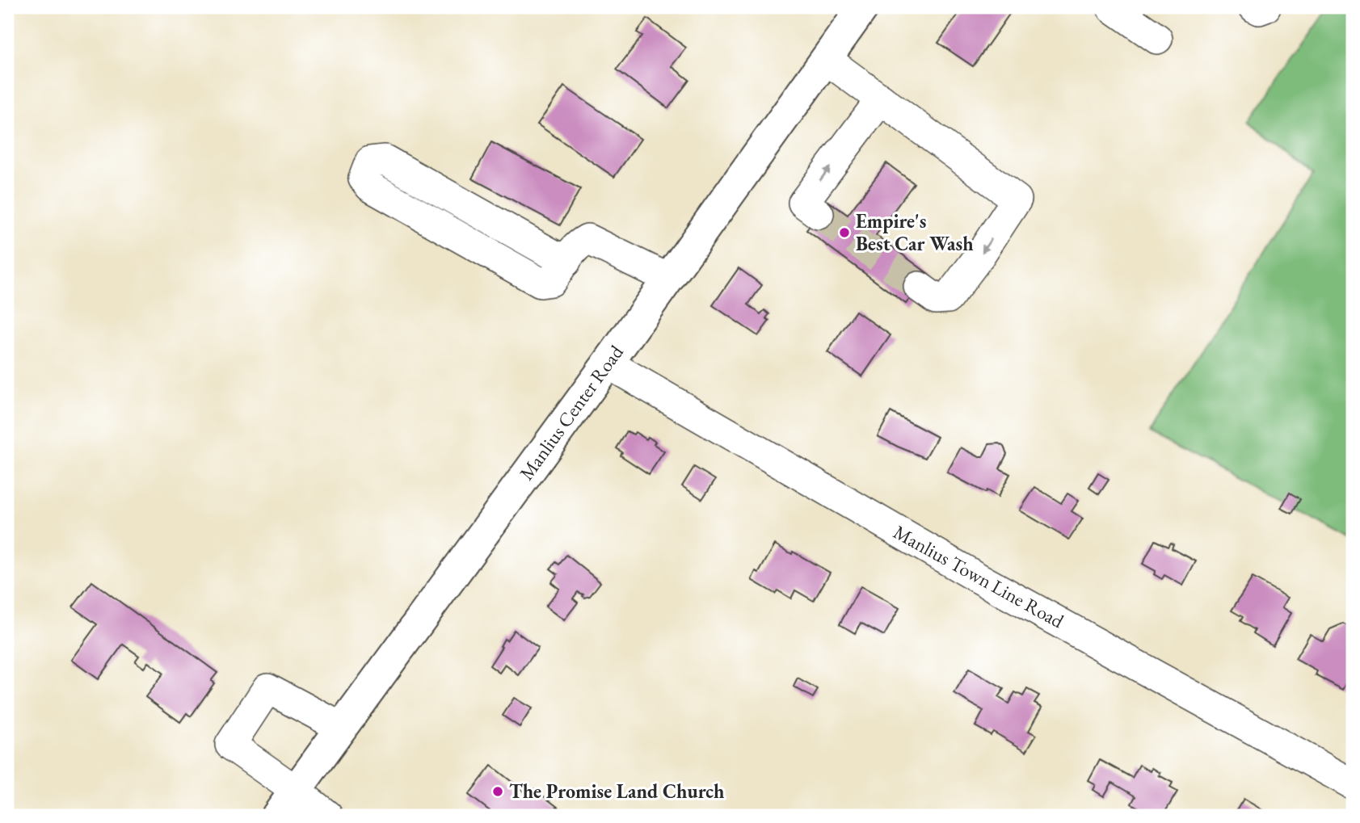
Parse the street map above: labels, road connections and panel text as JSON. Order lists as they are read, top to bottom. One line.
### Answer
{"streets":{"main road":["Manlius Center Road"],"street":["Manlius Town Line Road"]},"crossings":[["Manlius Center Road","Manlius Town Line Road"]],"places":["Empire's Best Car Wash","The Promise Land Church"]}
